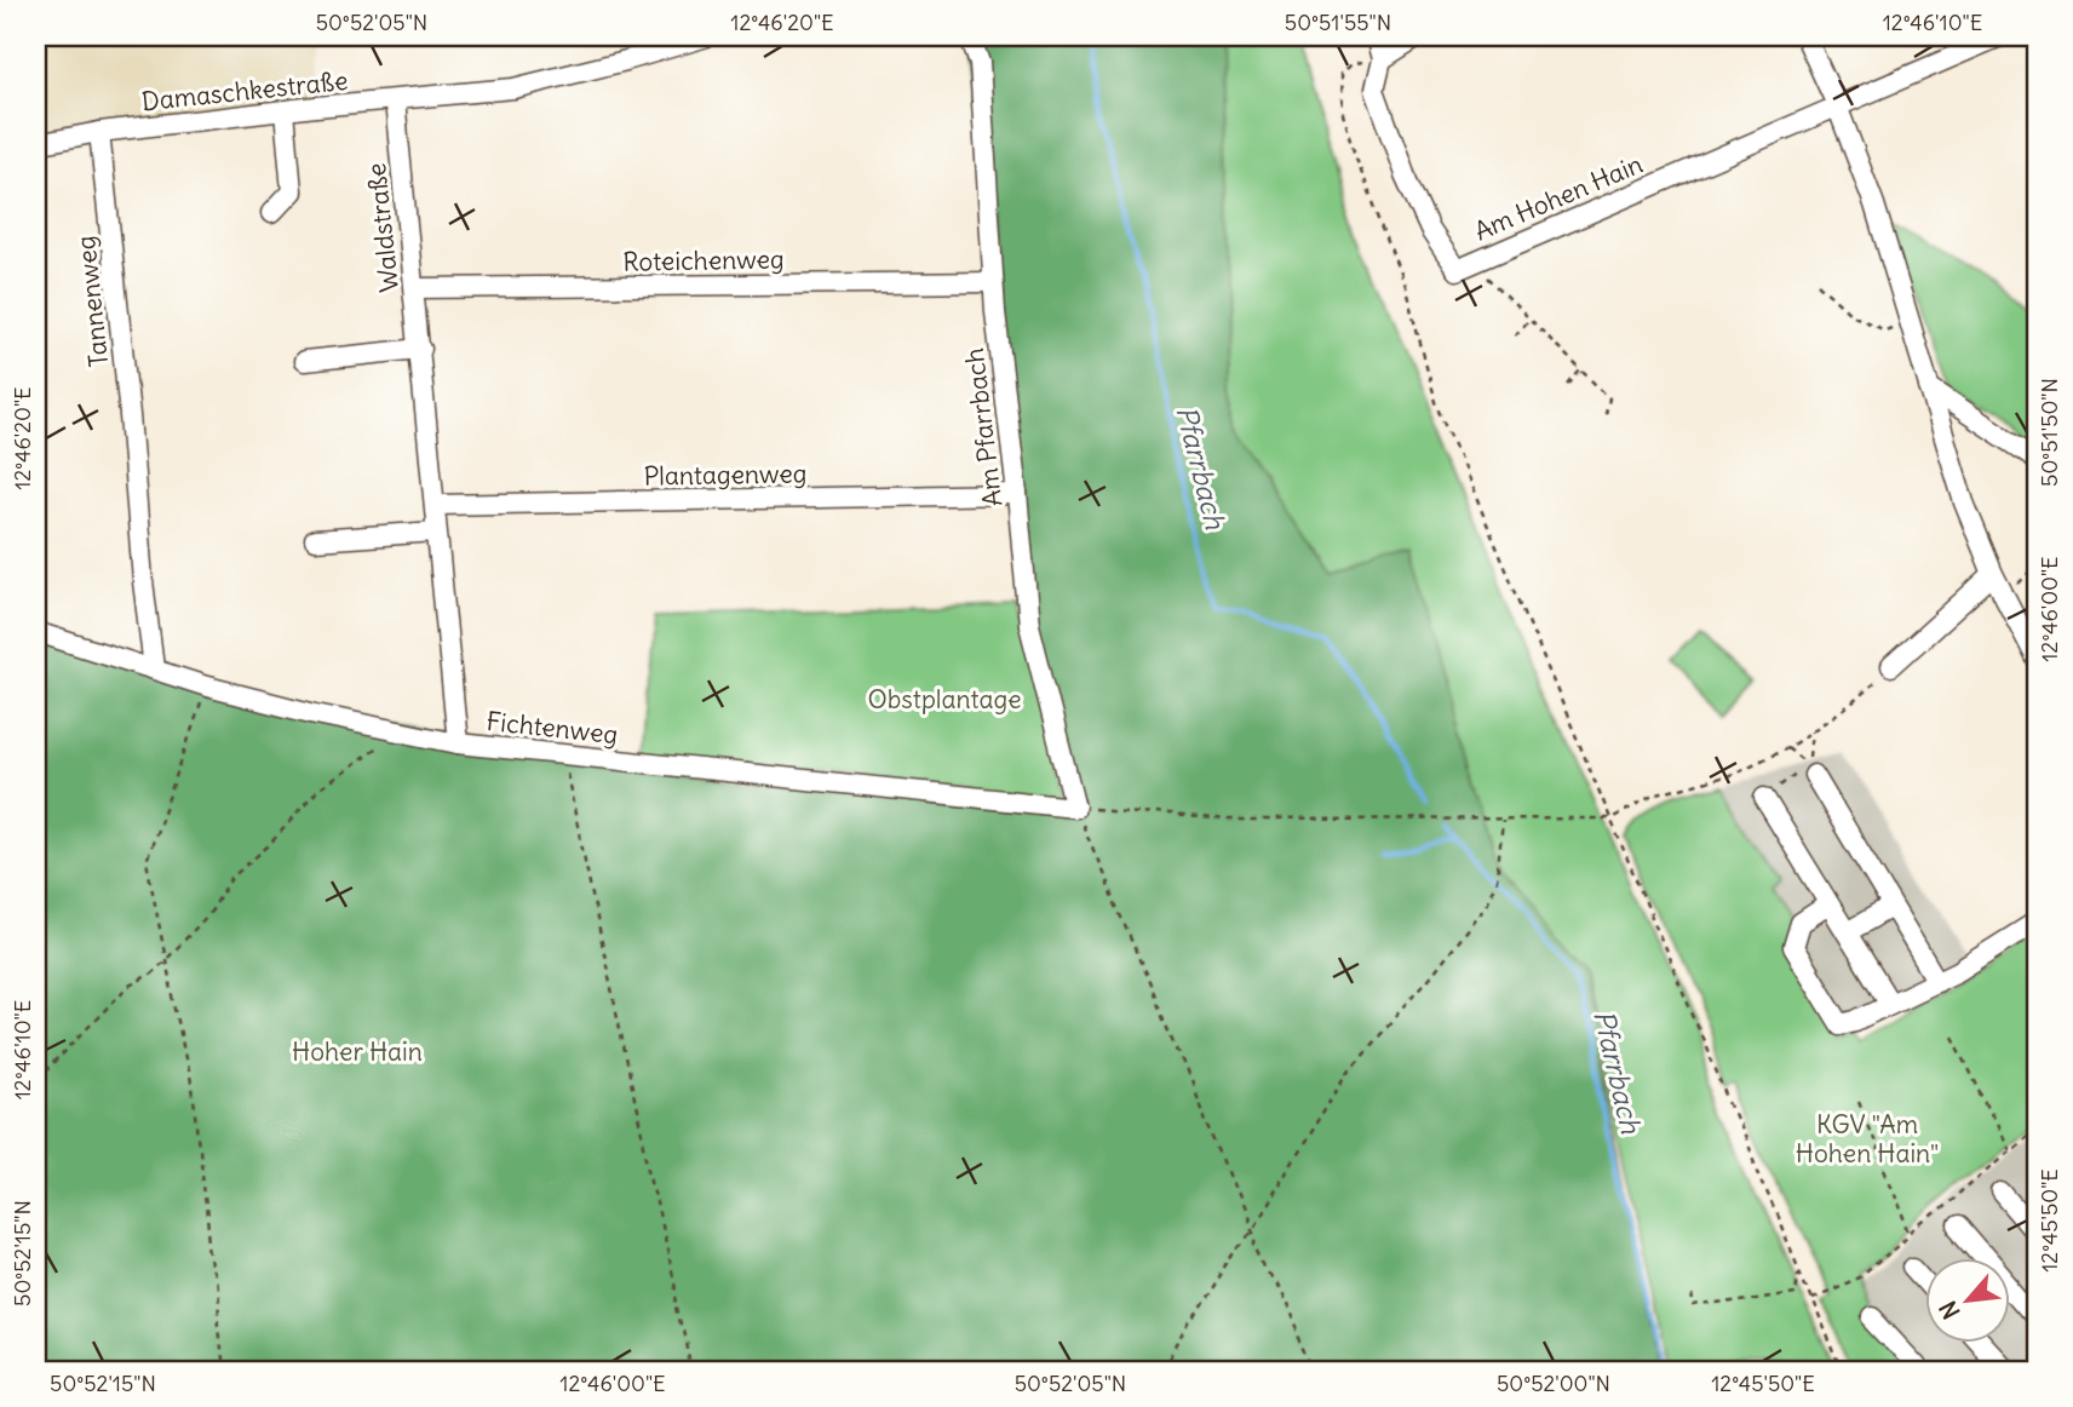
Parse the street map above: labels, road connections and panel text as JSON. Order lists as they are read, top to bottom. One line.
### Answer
{"streets":{"street":["Damaschkestraße","Am Hohen Hain","Waldstraße","Roteichenweg","Tannenweg","Am Pfarrbach","Plantagenweg","Fichtenweg"]},"crossings":[["Damaschkestraße","Waldstraße"],["Damaschkestraße","Tannenweg"],["Waldstraße","Roteichenweg"],["Waldstraße","Plantagenweg"],["Waldstraße","Fichtenweg"],["Roteichenweg","Am Pfarrbach"],["Tannenweg","Fichtenweg"],["Am Pfarrbach","Plantagenweg"],["Am Pfarrbach","Fichtenweg"]],"water":["Pfarrbach"],"parks":["Obstplantage","Hoher Hain","KGV \"Am Hohen Hain\""],"north":"bottom left","coordinates":["50°52'05\"N","12°46'20\"E","50°51'55\"N","12°46'10\"E","50°51'50\"N","12°46'00\"E","12°45'50\"E","50°52'15\"N","50°52'00\"N"]}
